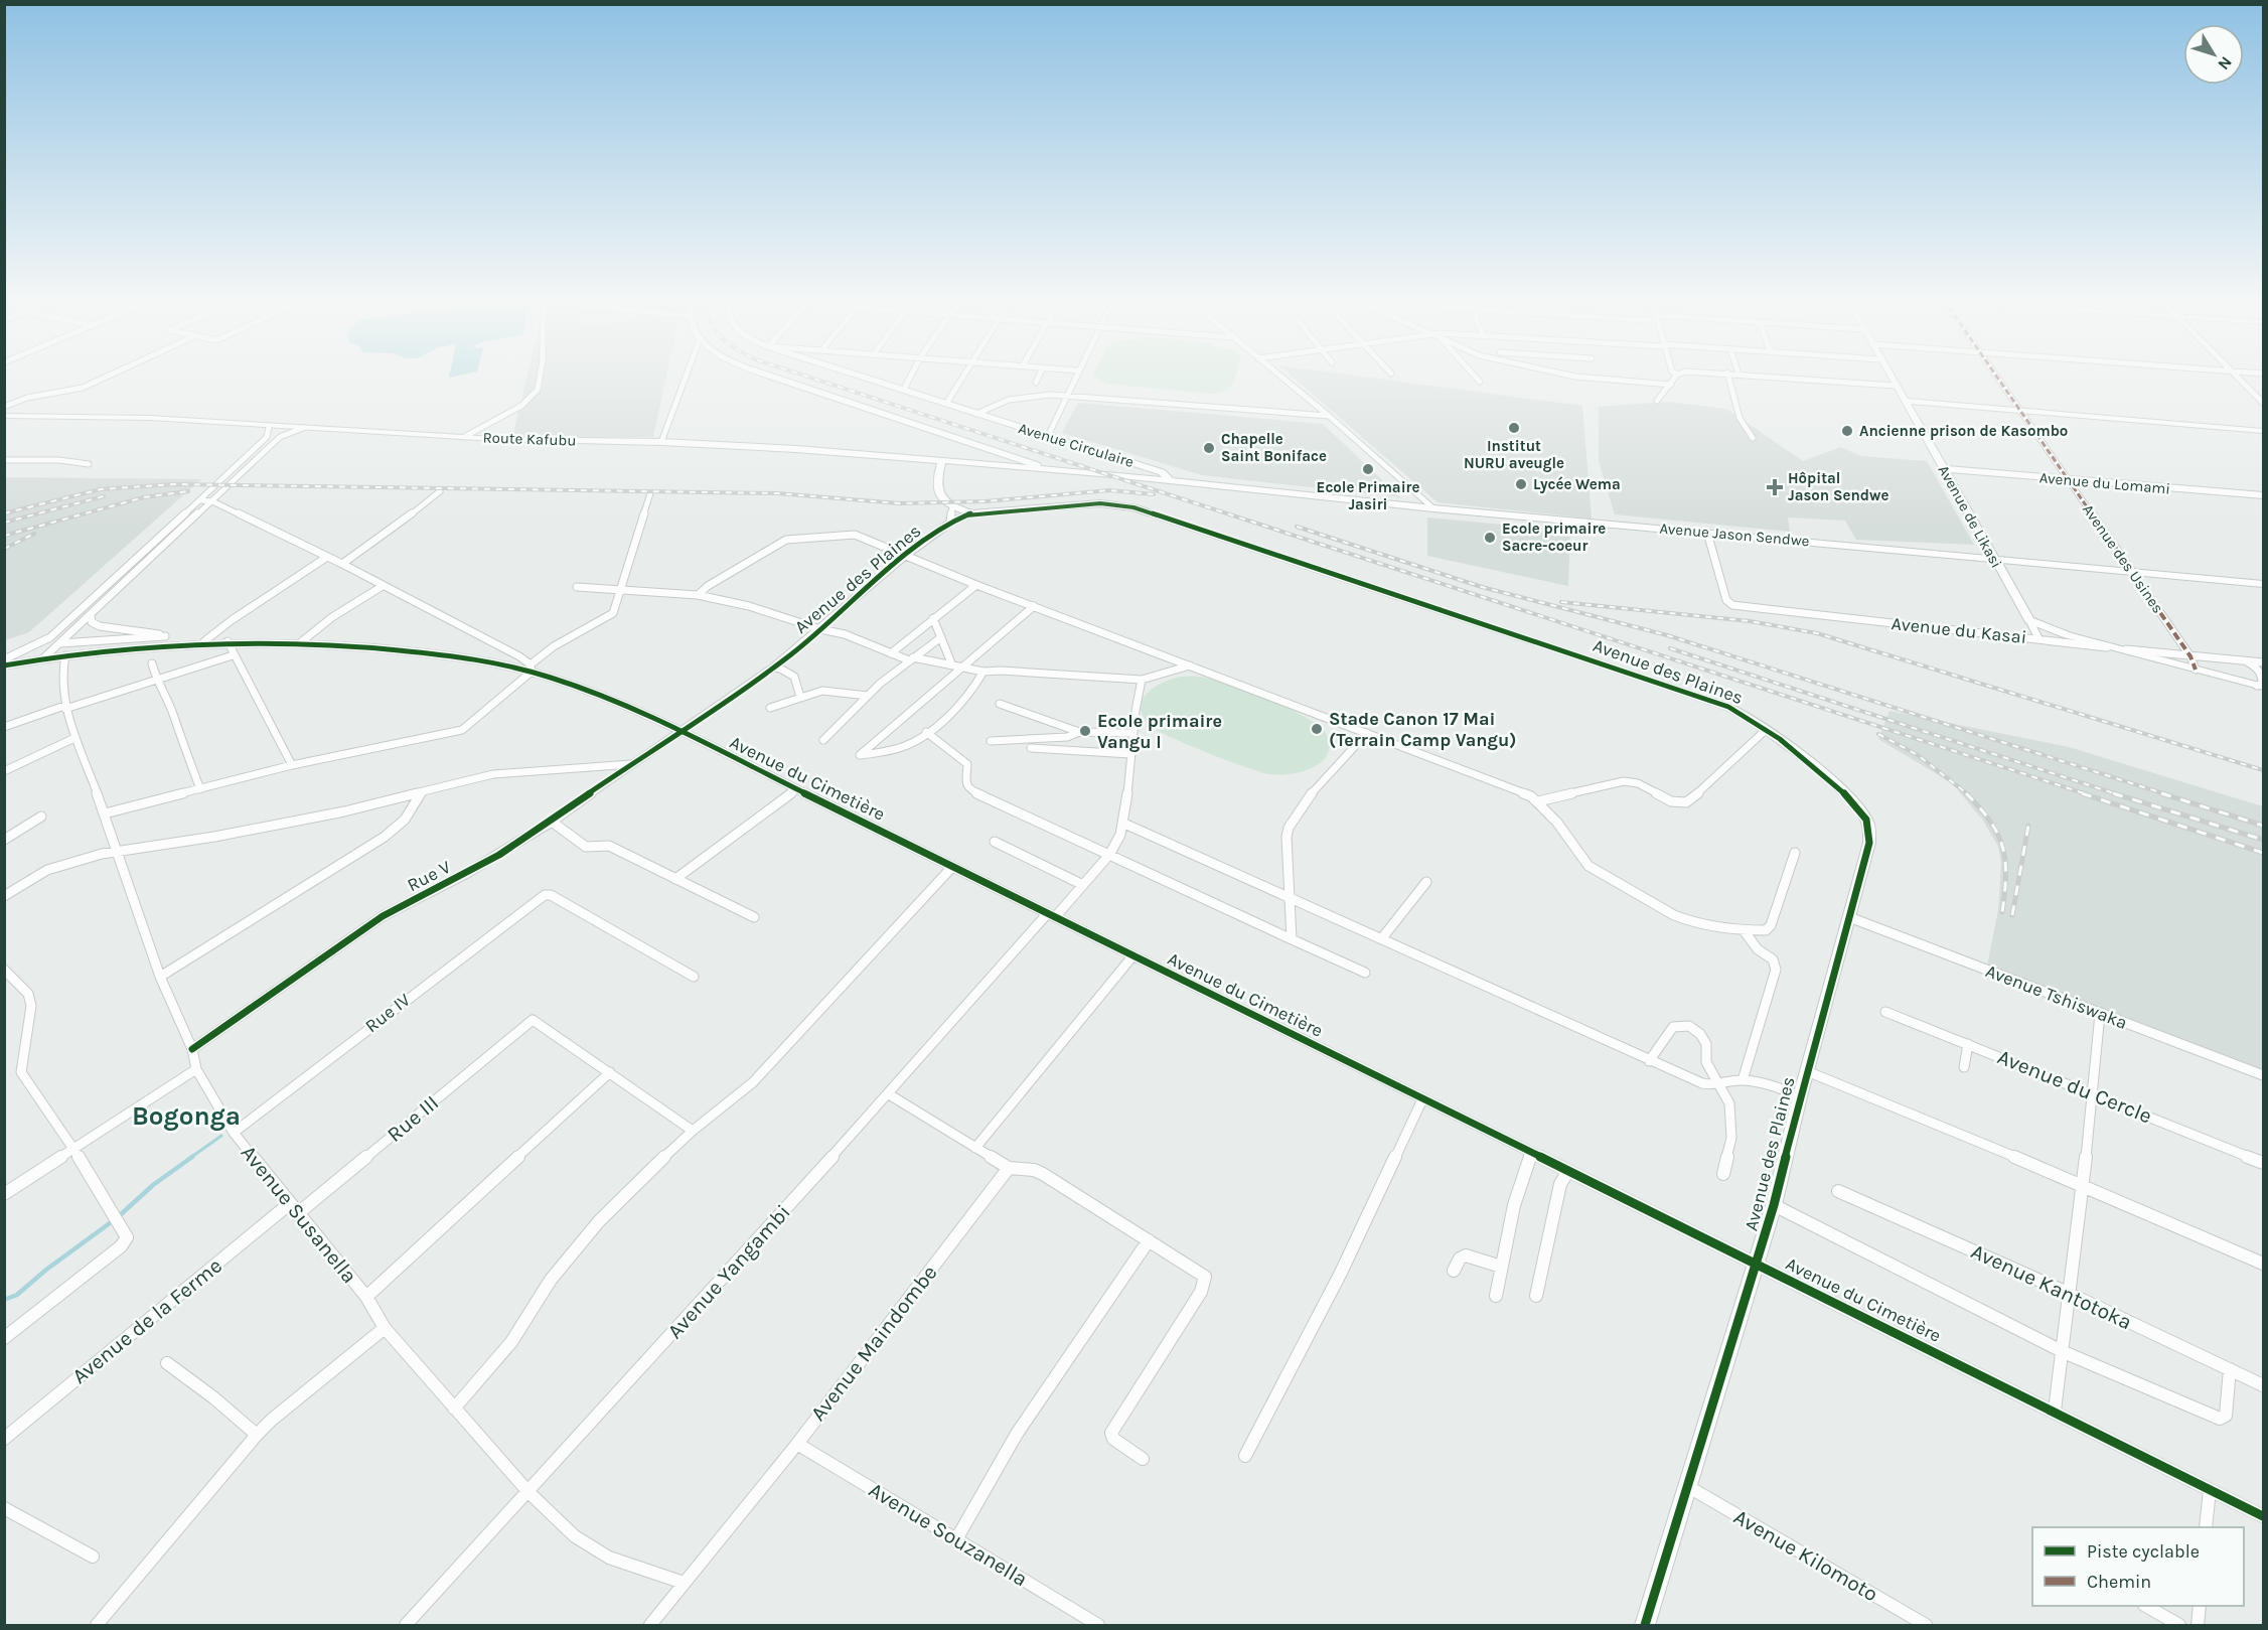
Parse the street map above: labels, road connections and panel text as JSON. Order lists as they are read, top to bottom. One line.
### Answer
{"streets":{"main road":["Route Kafubu","Avenue Circulaire","Avenue du Lomami","Avenue de Likasi","Avenue Jason Sendwe","Avenue des Plaines"],"street":["Avenue des Usines","Avenue du Kasai","Avenue du Cimetière","Rue V","Avenue Tshiswaka","Rue IV","Avenue du Cercle","Rue III","Avenue Susanella","Avenue Yangambi","Avenue Kantotoka","Avenue de la Ferme","Avenue Maindombe","Avenue Souzanella","Avenue Kilomoto"]},"crossings":[["Route Kafubu","Avenue Jason Sendwe"],["Avenue Circulaire","Avenue Jason Sendwe"],["Avenue du Lomami","Avenue de Likasi"],["Avenue du Lomami","Avenue des Usines"],["Avenue de Likasi","Avenue Jason Sendwe"],["Avenue de Likasi","Avenue du Kasai"],["Avenue Jason Sendwe","Avenue des Usines"],["Avenue Jason Sendwe","Avenue du Kasai"],["Avenue des Usines","Avenue du Kasai"],["Avenue des Plaines","Avenue du Cimetière"],["Avenue des Plaines","Rue V"],["Avenue des Plaines","Avenue Tshiswaka"],["Avenue des Plaines","Avenue Kilomoto"],["Avenue du Cimetière","Rue V"],["Avenue du Cimetière","Avenue Susanella"],["Avenue du Cimetière","Avenue Yangambi"],["Rue V","Avenue Susanella"],["Rue IV","Avenue Susanella"],["Rue III","Avenue Susanella"],["Avenue Susanella","Avenue Yangambi"],["Avenue Susanella","Avenue de la Ferme"],["Avenue Susanella","Avenue Maindombe"],["Avenue Maindombe","Avenue Souzanella"]],"districts":["Bogonga"],"places":{"other":["Institut NURU aveugle","Ancienne prison de Kasombo","Chapelle Saint Boniface","Ecole Primaire Jasiri","Lycée Wema","Ecole primaire Sacre-coeur","Stade Canon 17 Mai (Terrain Camp Vangu)","Ecole primaire Vangu I"],"health":["Hôpital Jason Sendwe"]},"legend":["Piste cyclable","Chemin"],"north":"bottom right"}
